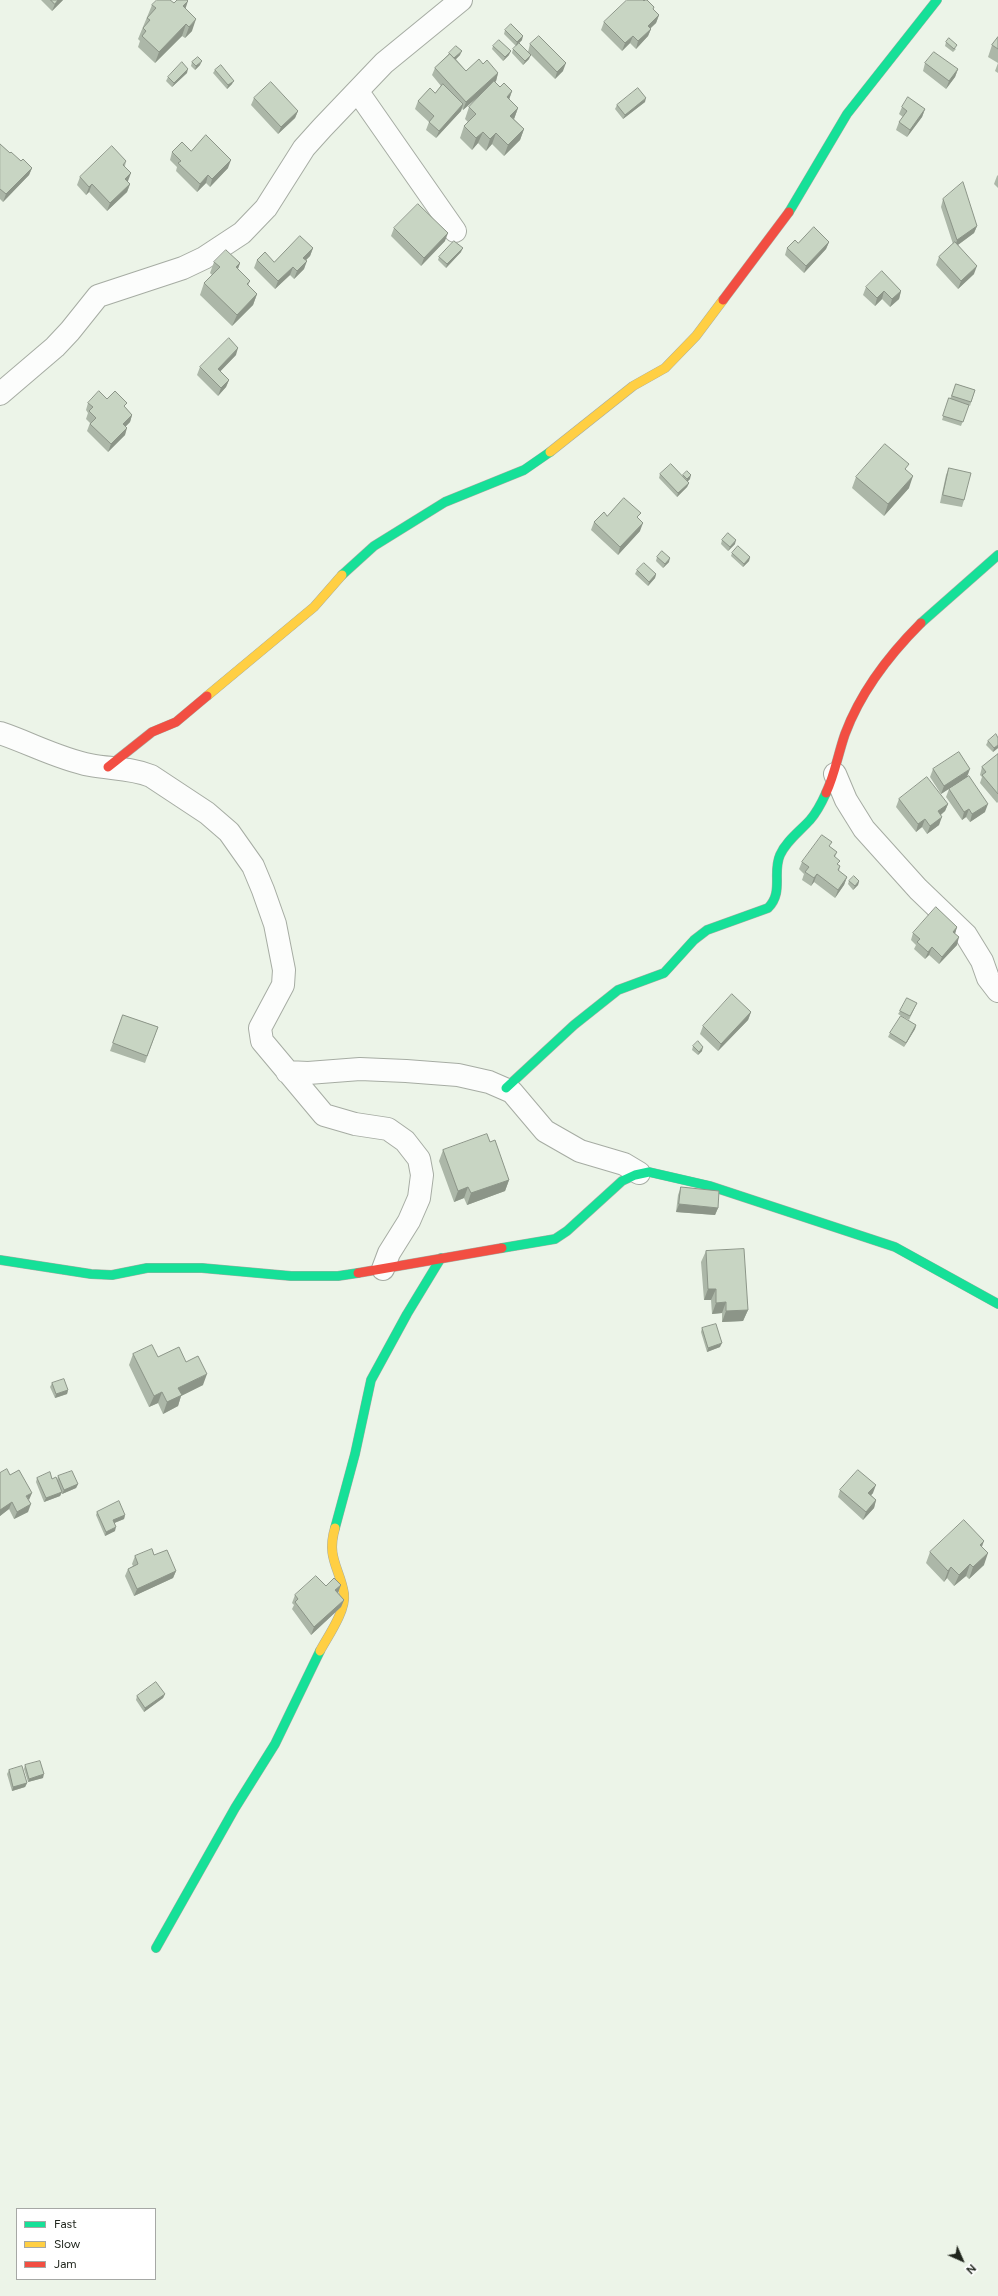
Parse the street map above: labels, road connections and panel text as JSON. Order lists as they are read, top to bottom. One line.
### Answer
{"legend":["Fast","Slow","Jam"],"north":"bottom right"}
